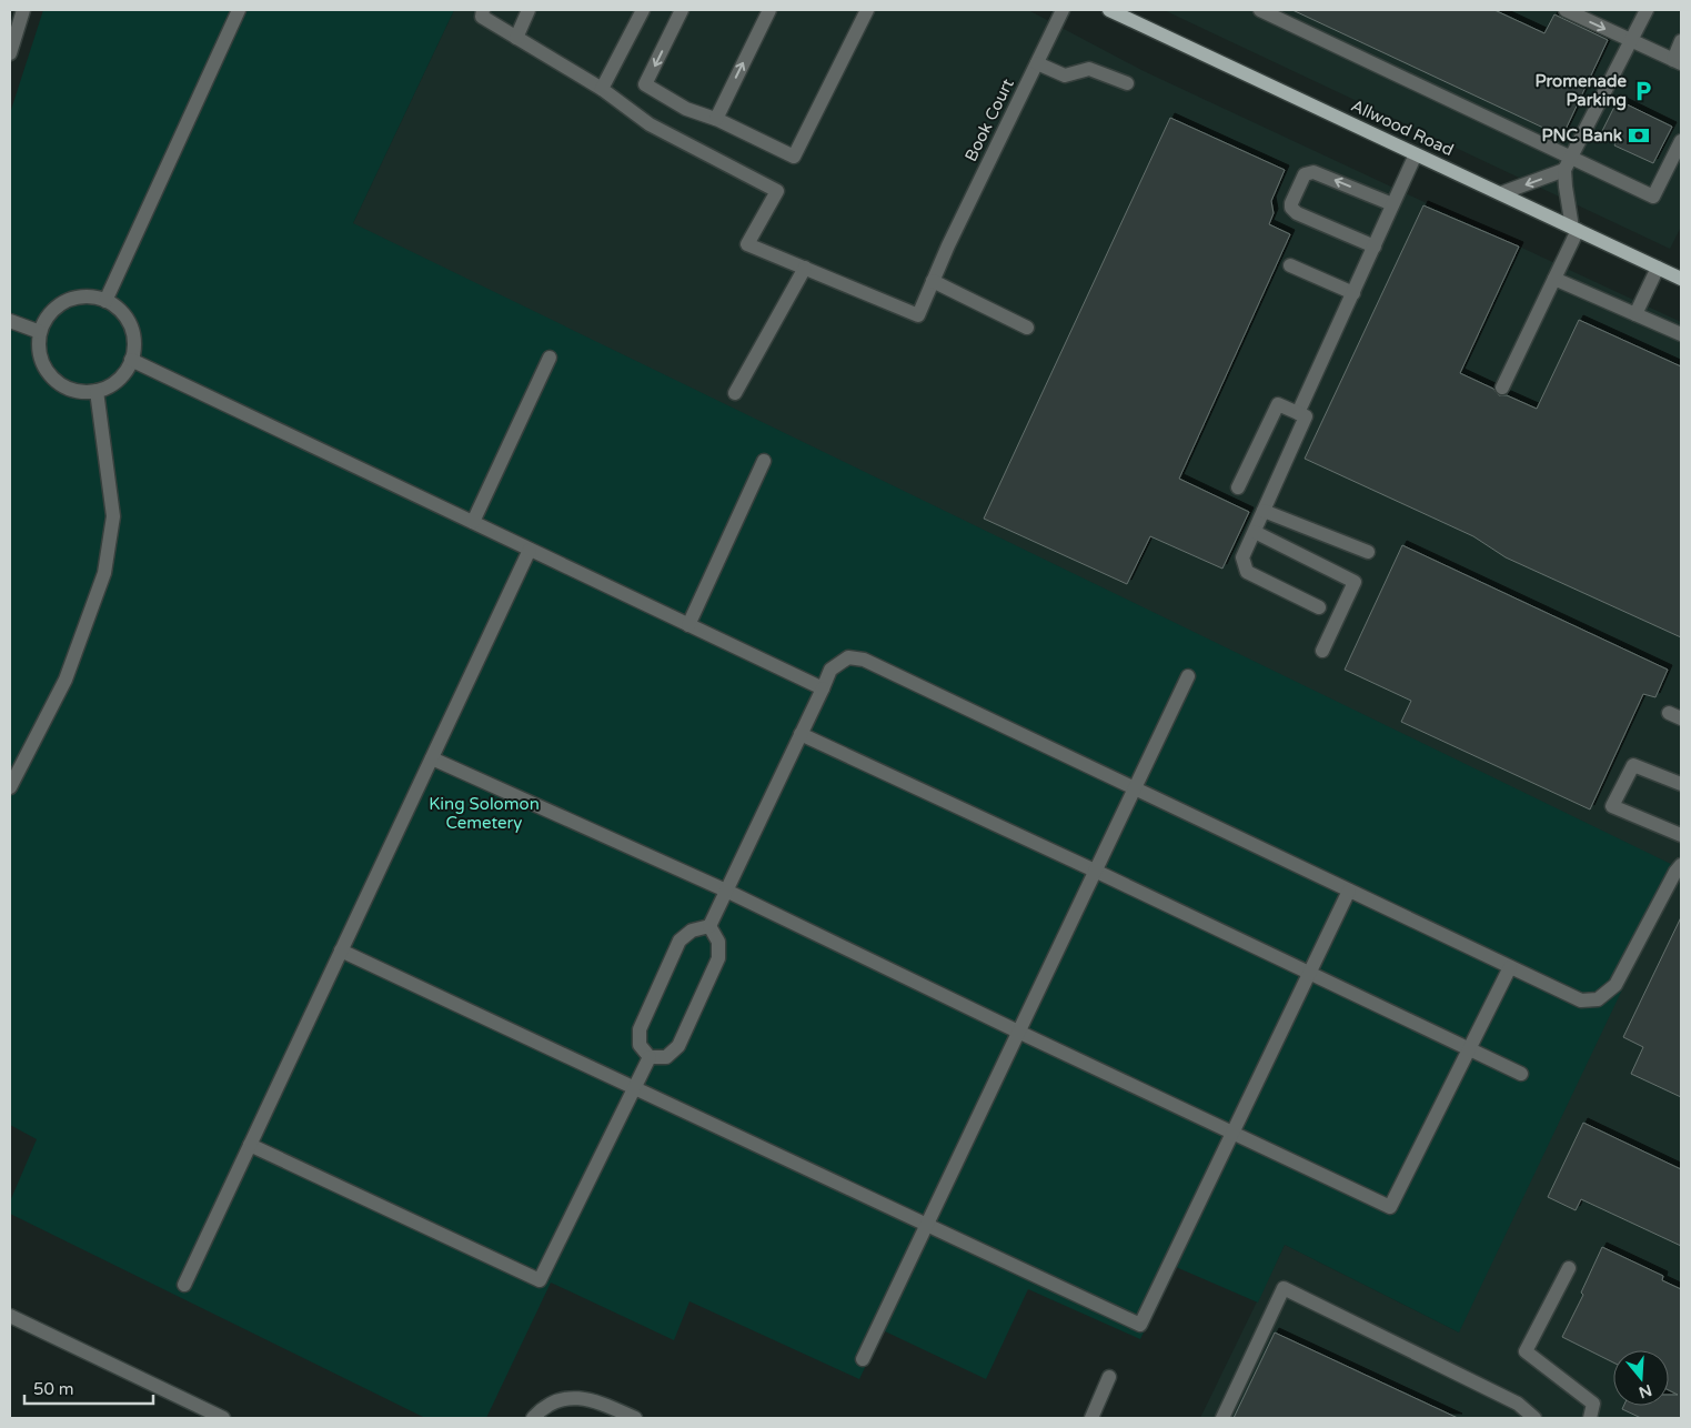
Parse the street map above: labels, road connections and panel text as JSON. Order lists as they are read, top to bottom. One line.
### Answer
{"streets":{"main road":["Allwood Road"],"street":["Book Court"]},"parks":["King Solomon Cemetery"],"places":{"parking":["Promenade Parking"],"bank":["PNC Bank"]},"scale_bar":"50 m","north":"bottom"}
